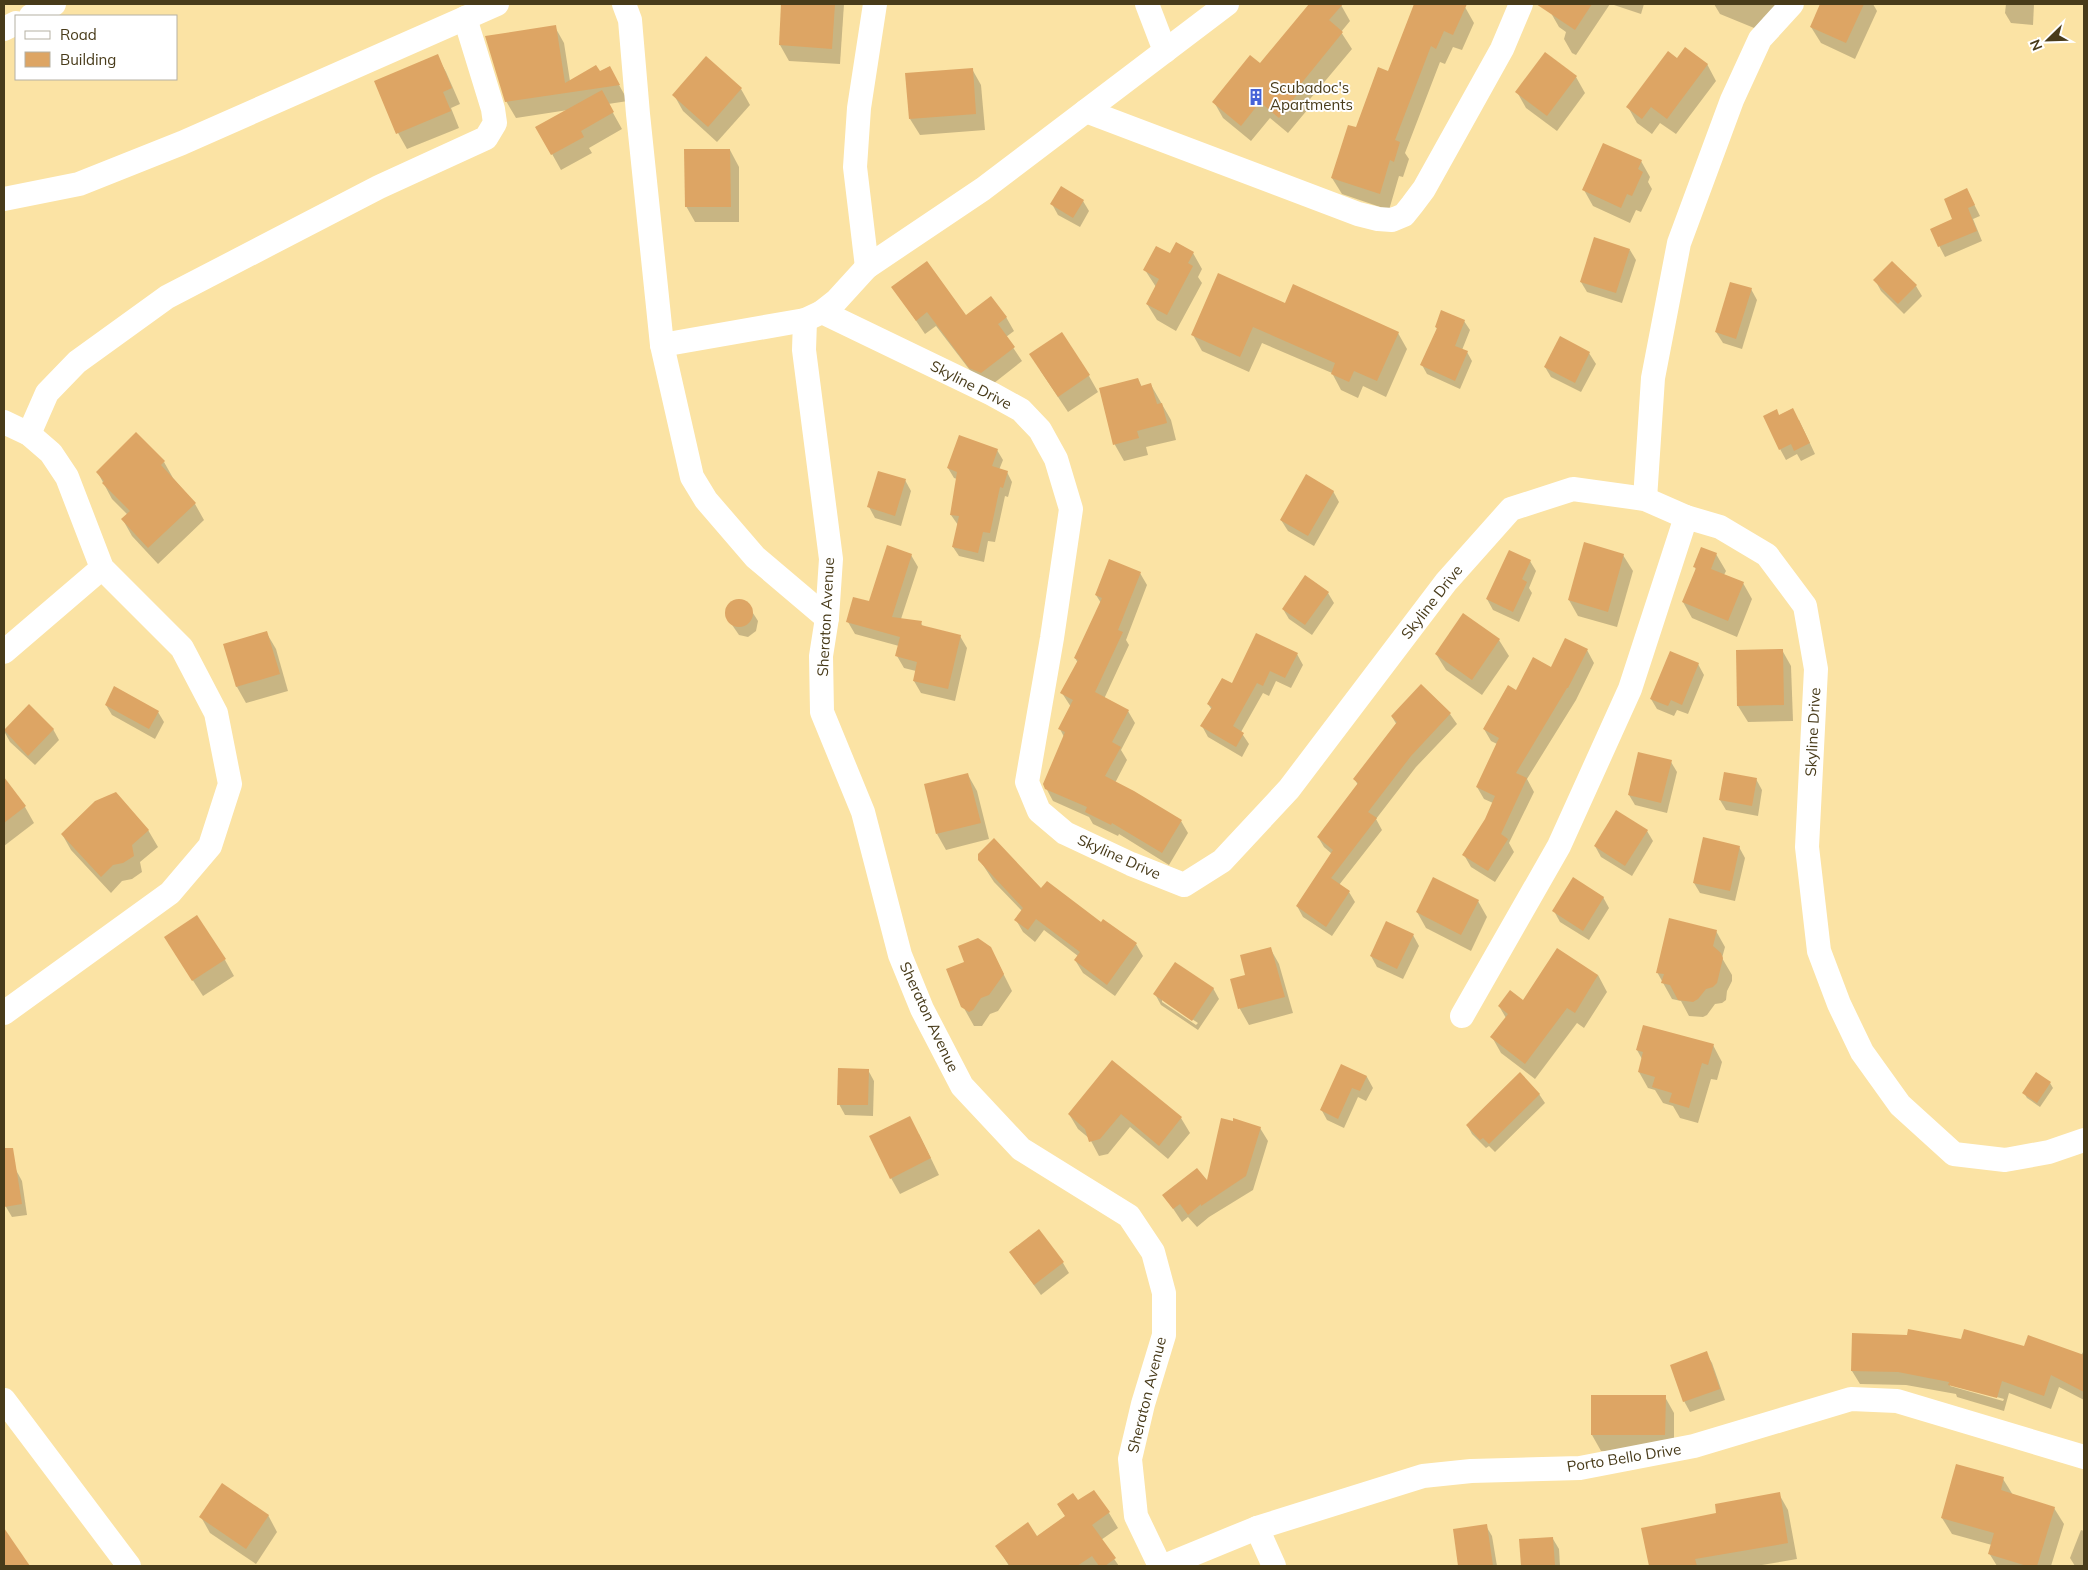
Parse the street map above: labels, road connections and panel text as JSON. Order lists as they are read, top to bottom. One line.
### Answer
{"streets":{"street":["Skyline Drive","Sheraton Avenue","Porto Bello Drive"]},"crossings":[["Skyline Drive","Sheraton Avenue"],["Sheraton Avenue","Porto Bello Drive"]],"places":{"building":["Scubadoc's Apartments"]},"legend":["Road","Building"],"north":"bottom left"}
